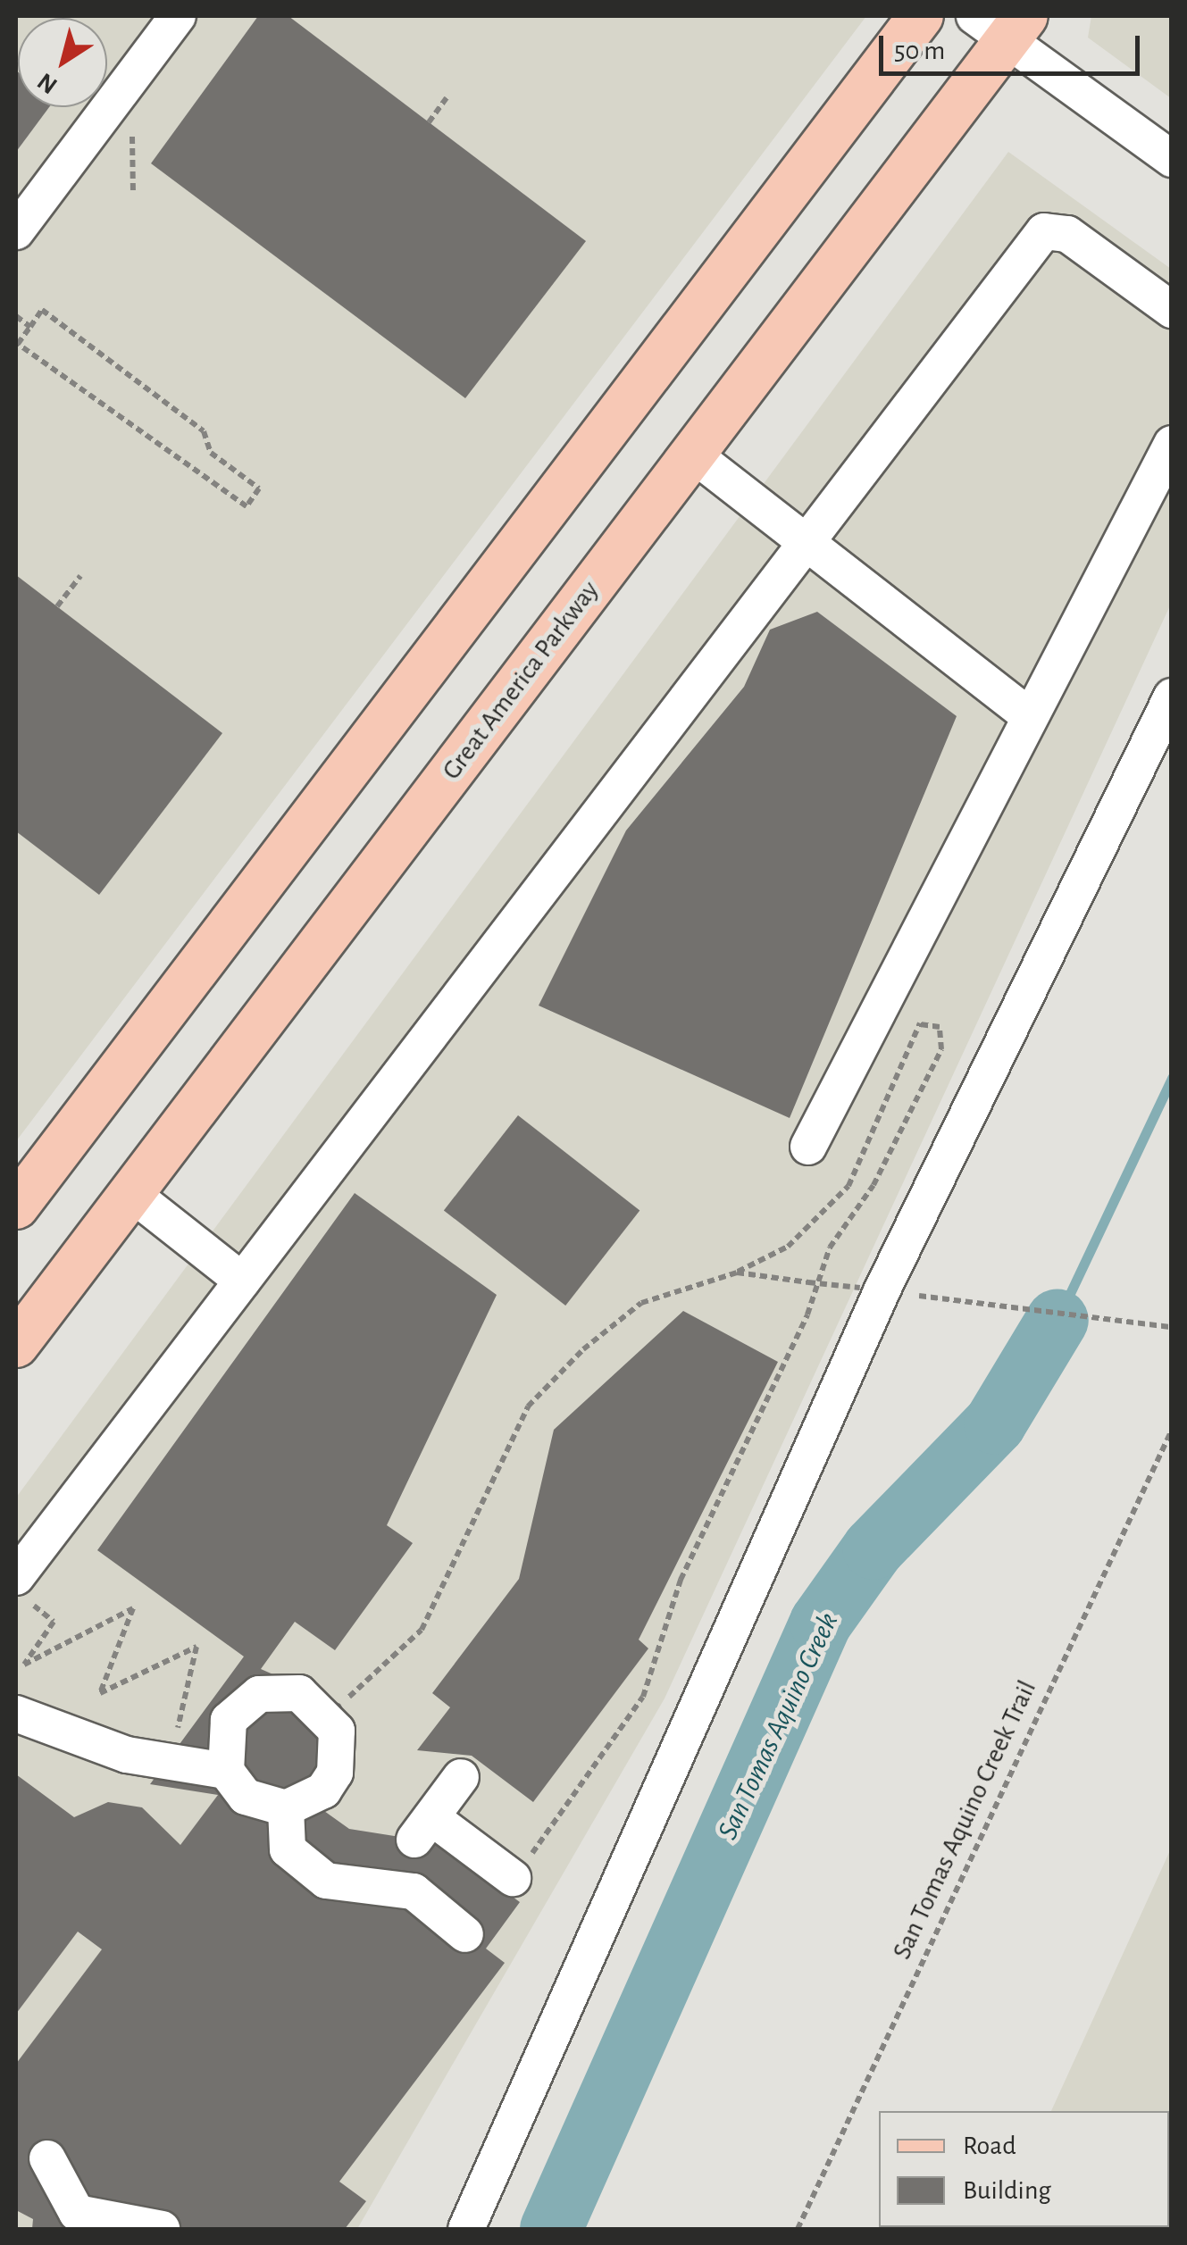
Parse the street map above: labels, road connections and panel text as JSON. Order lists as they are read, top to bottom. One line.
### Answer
{"streets":{"main road":["Great America Parkway"],"path":["San Tomas Aquino Creek Trail"]},"water":["San Tomas Aquino Creek"],"legend":["Road","Building"],"scale_bar":"50 m","north":"bottom left"}
